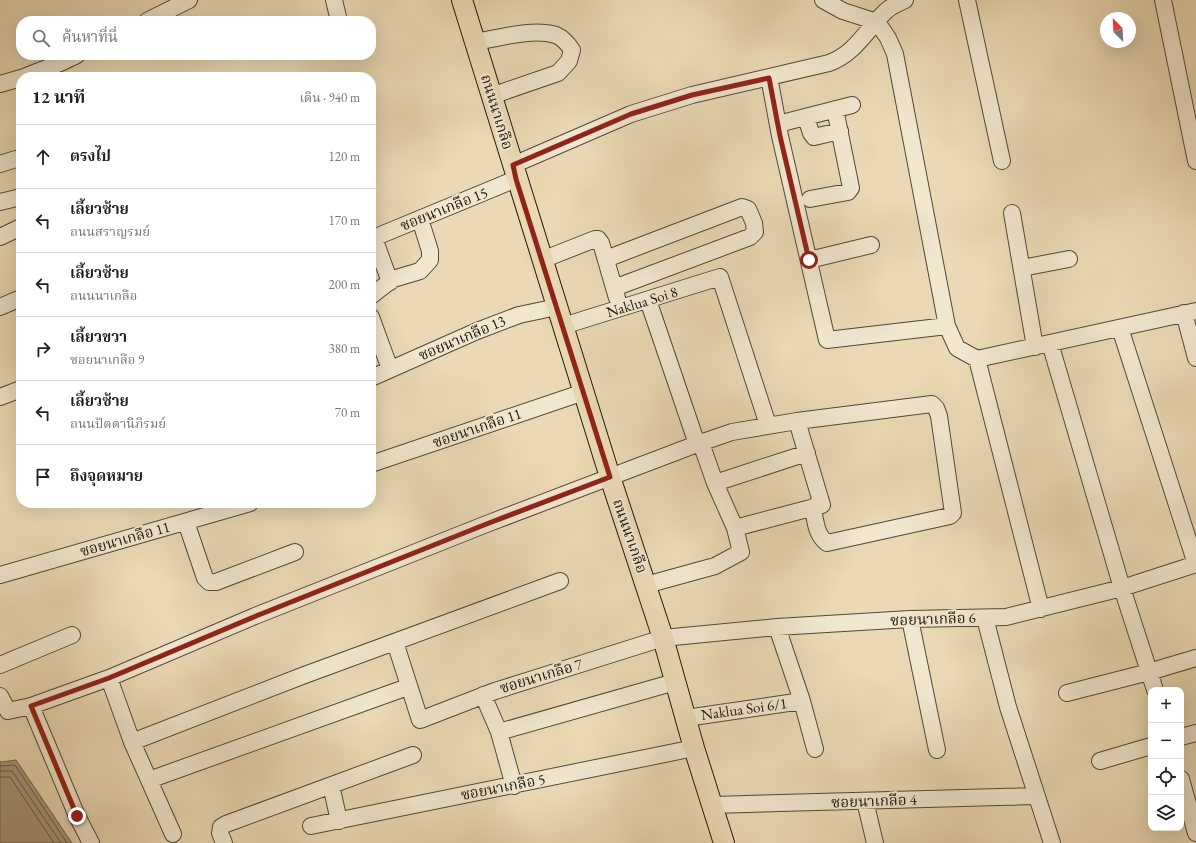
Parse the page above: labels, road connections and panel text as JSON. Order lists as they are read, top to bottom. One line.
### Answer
{"streets":{"main road":["ถนนนาเกลือ"],"street":["ซอยนาเกลือ 15","Naklua Soi 8","ซอยนาเกลือ 13","ซอยนาเกลือ 11","ซอยนาเกลือ 6","ซอยนาเกลือ 7","Naklua Soi 6/1","ซอยนาเกลือ 5","ซอยนาเกลือ 4"]},"crossings":[["ถนนนาเกลือ","ซอยนาเกลือ 15"],["ถนนนาเกลือ","Naklua Soi 8"],["ถนนนาเกลือ","ซอยนาเกลือ 13"],["ถนนนาเกลือ","ซอยนาเกลือ 11"],["ถนนนาเกลือ","ซอยนาเกลือ 6"],["ถนนนาเกลือ","ซอยนาเกลือ 7"],["ถนนนาเกลือ","Naklua Soi 6/1"],["ถนนนาเกลือ","ซอยนาเกลือ 5"],["ถนนนาเกลือ","ซอยนาเกลือ 4"],["ซอยนาเกลือ 6","ซอยนาเกลือ 7"]],"north":"top left","page":{"search":"ค้นหาที่นี่","heading":["12 นาที","เดิน · 940 m"],"list":[["ตรงไป","120 m"],["เลี้ยวซ้าย","ถนนสราญรมย์","170 m"],["เลี้ยวซ้าย","ถนนนาเกลือ","200 m"],["เลี้ยวขวา","ซอยนาเกลือ 9","380 m"],["เลี้ยวซ้าย","ถนนปัตตานีภิรมย์","70 m"],"ถึงจุดหมาย"],"map_buttons":["+","−"]}}
